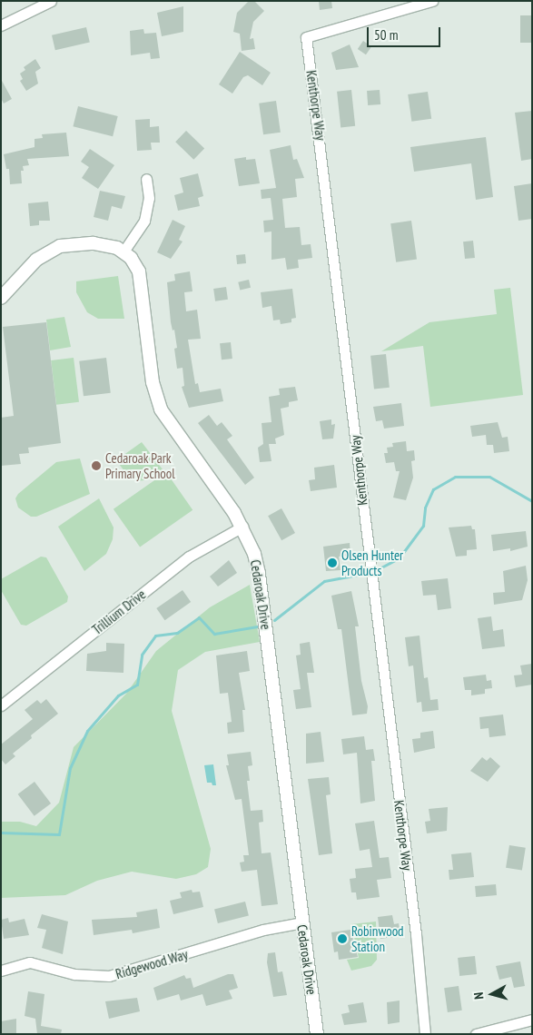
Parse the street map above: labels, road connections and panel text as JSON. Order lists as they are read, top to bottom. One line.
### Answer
{"streets":{"street":["Kenthorpe Way","Cedaroak Drive","Trillium Drive","Ridgewood Way"]},"crossings":[["Cedaroak Drive","Trillium Drive"],["Cedaroak Drive","Ridgewood Way"]],"places":["Cedaroak Park Primary School","Olsen Hunter Products","Robinwood Station"],"scale_bar":"50 m","north":"left"}
